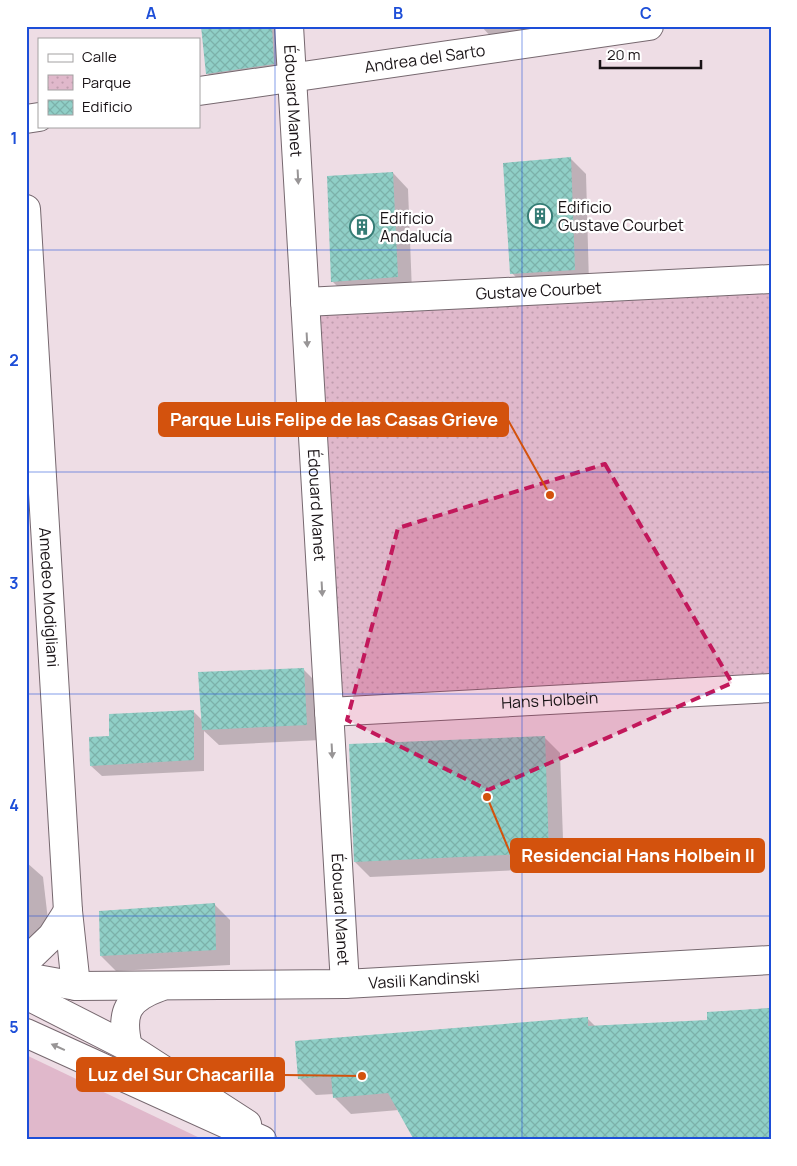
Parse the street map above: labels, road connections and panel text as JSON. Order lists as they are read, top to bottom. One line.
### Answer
{"streets":{"street":["Andrea del Sarto","Édouard Manet","Gustave Courbet","Amedeo Modigliani","Hans Holbein","Vasili Kandinski"]},"crossings":[["Andrea del Sarto","Édouard Manet"],["Édouard Manet","Gustave Courbet"],["Édouard Manet","Hans Holbein"],["Édouard Manet","Vasili Kandinski"],["Amedeo Modigliani","Vasili Kandinski"]],"one_way":["Édouard Manet"],"places":{"building":["Edificio Gustave Courbet","Edificio Andalucía"],"other":["Parque Luis Felipe de las Casas Grieve","Residencial Hans Holbein II","Luz del Sur Chacarilla"]},"legend":["Calle","Parque","Edificio"],"scale_bar":"20 m","grid":{"columns":["A","B","C"],"rows":["1","2","3","4","5"]}}
